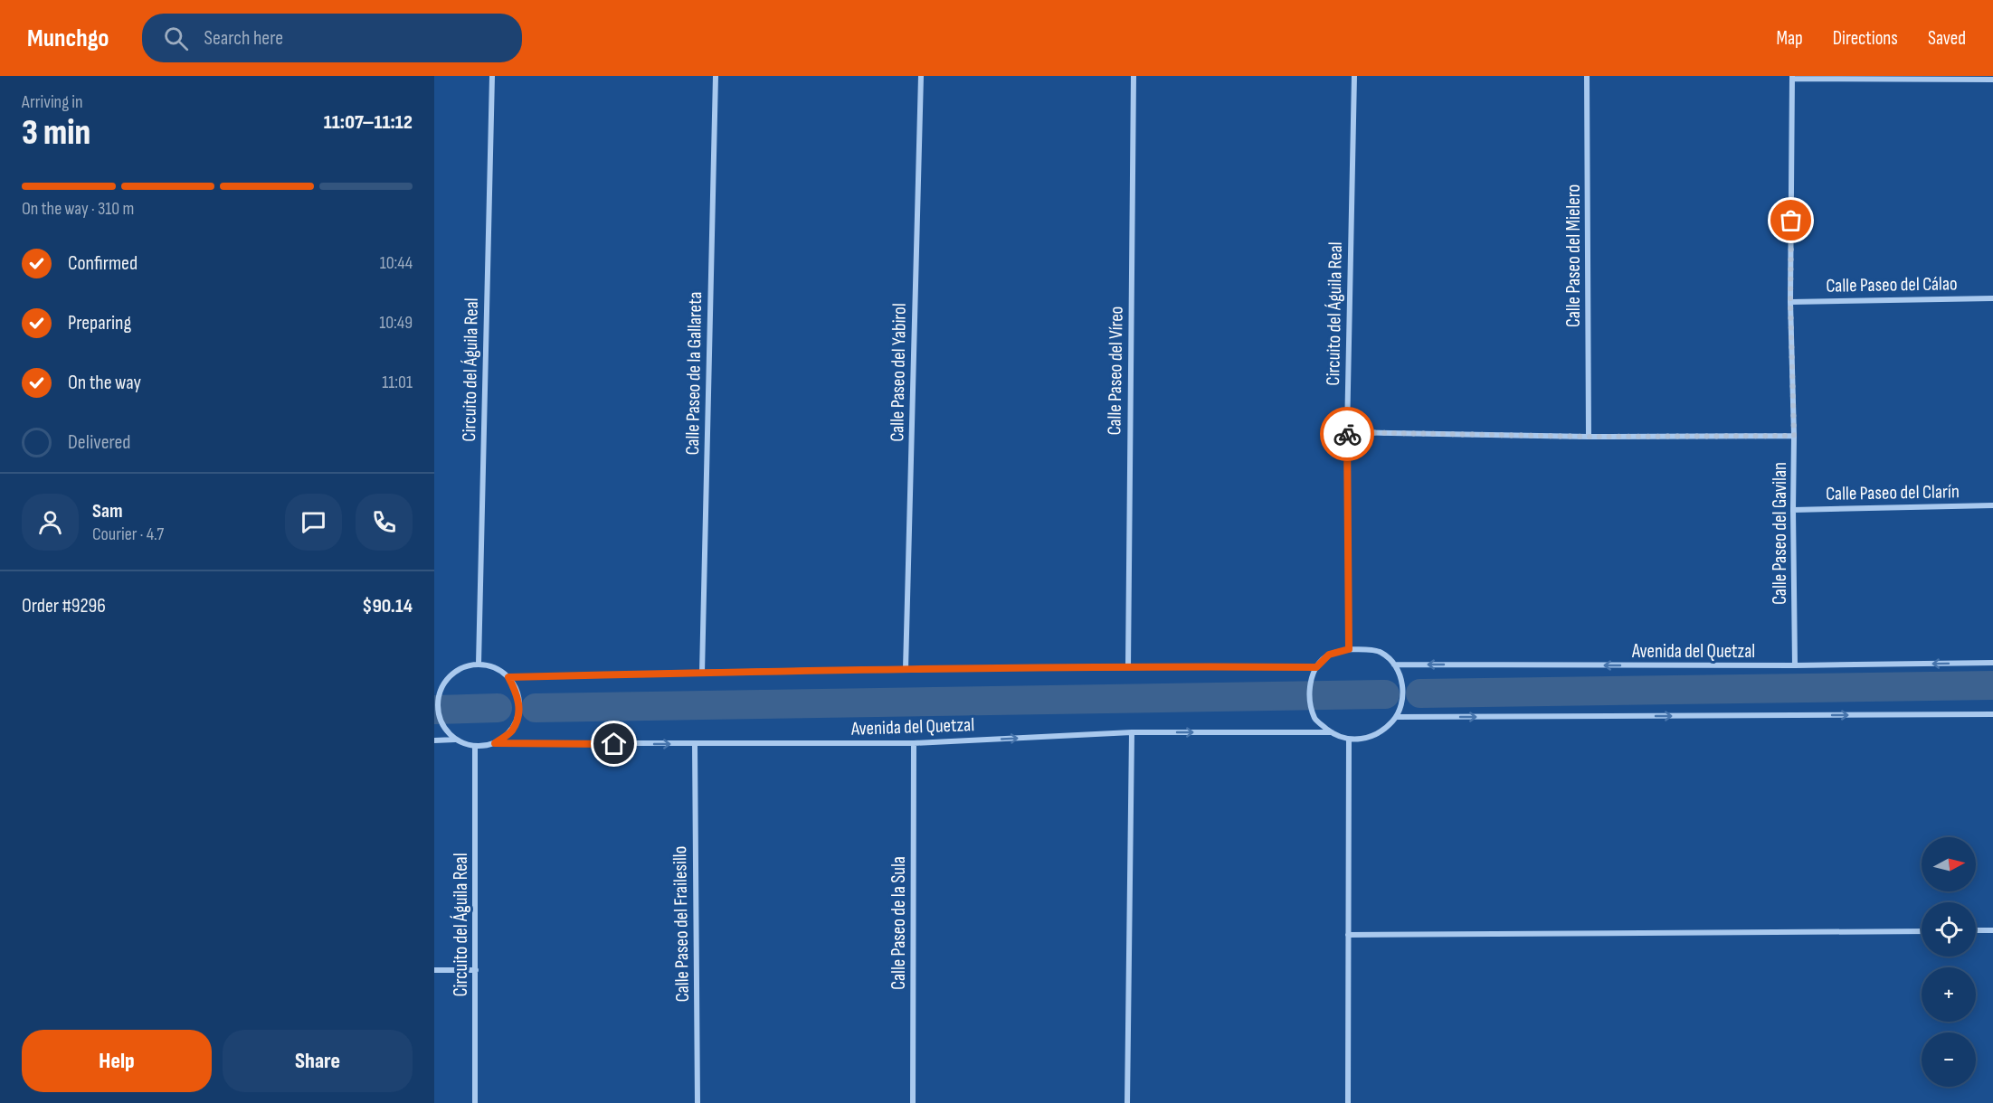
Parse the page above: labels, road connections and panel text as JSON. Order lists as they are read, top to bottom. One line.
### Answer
{"streets":{"street":["Calle Paseo del Mielero","Calle Paseo del Cálao","Circuito del Águila Real","Calle Paseo del Víreo","Calle Paseo del Yabirol","Calle Paseo de la Gallareta","Calle Paseo del Clarín","Calle Paseo del Gavilan","Avenida del Quetzal","Calle Paseo de la Sula","Calle Paseo del Frailesillo"]},"crossings":[["Calle Paseo del Cálao","Calle Paseo del Gavilan"],["Circuito del Águila Real","Avenida del Quetzal"],["Calle Paseo del Clarín","Calle Paseo del Gavilan"],["Calle Paseo del Gavilan","Avenida del Quetzal"],["Avenida del Quetzal","Calle Paseo de la Sula"],["Avenida del Quetzal","Calle Paseo del Frailesillo"]],"north":"right","page":{"header":"Munchgo","search":"Search here","nav":["Map","Directions","Saved"],"heading":["3 min","Arriving in","11:07–11:12"],"panel":["Sam","Courier · 4.7","Order #9296","$90.14"],"bar":"On the way · 310 m","list":[["Confirmed","10:44"],["Preparing","10:49"],["On the way","11:01"],"Delivered"],"map_buttons":["+","−"],"buttons":["Help","Share"]}}
